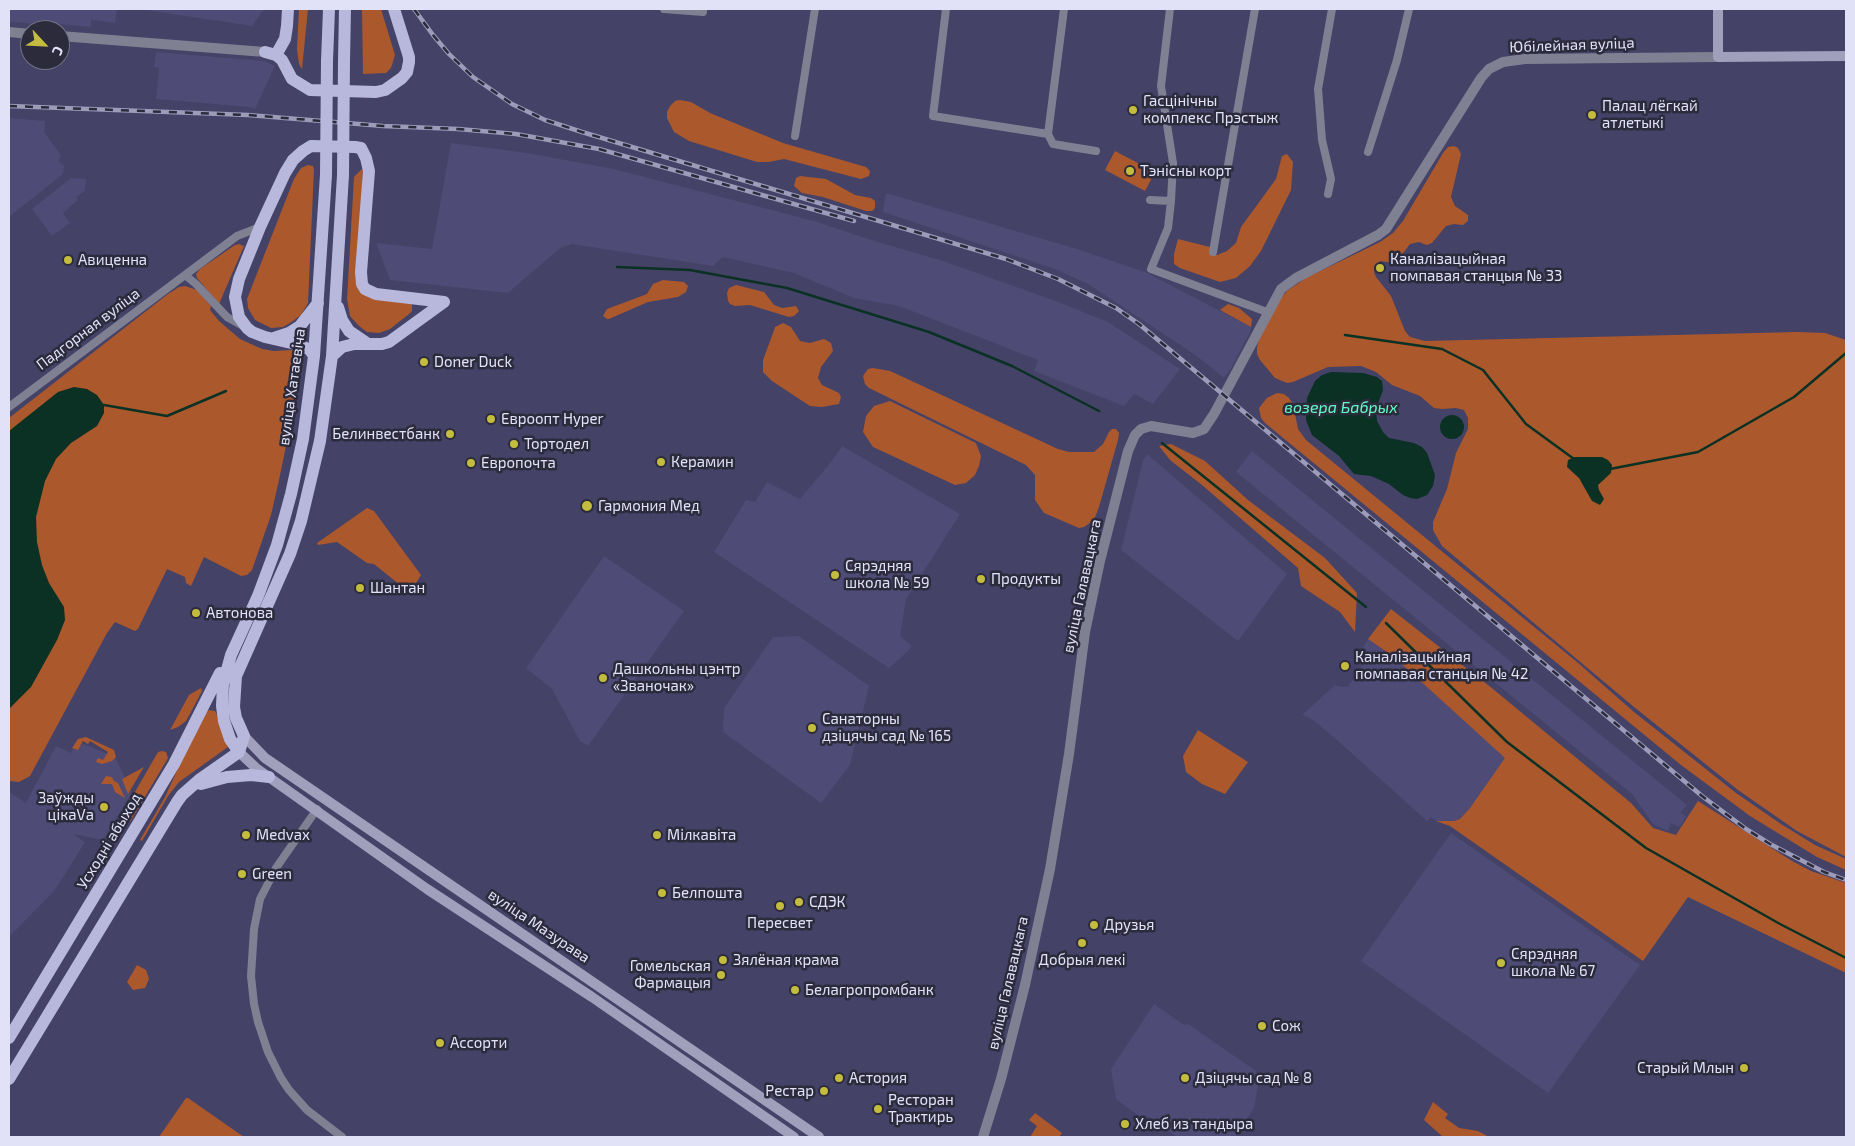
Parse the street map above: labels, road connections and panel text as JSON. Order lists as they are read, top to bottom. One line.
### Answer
{"streets":{"main road":["Юбілейная вуліца","вуліца Хатаевіча","Усходні абыход","вуліца Мазурава"],"street":["Падгорная вуліца","вуліца Галавацкага"]},"crossings":[["Юбілейная вуліца","вуліца Галавацкага"],["вуліца Хатаевіча","Усходні абыход"],["вуліца Хатаевіча","вуліца Мазурава"]],"water":["возера Бабрых"],"places":["Гасцінічны комплекс Прэстыж","Палац лёгкай атлетыкі","Тэнісны корт","Авиценна","Каналізацыйная помпавая станцыя № 33","Doner Duck","Евроопт Hyper","Белинвестбанк","Тортодел","Керамин","Европочта","Гармония Мед","Сярэдняя школа № 59","Продукты","Шантан","Автонова","Каналізацыйная помпавая станцыя № 42","Дашкольны цэнтр «Званочак»","Санаторны дзіцячы сад № 165","Заўжды цікаVа","Medvax","Мілкавіта","Green","Белпошта","СДЭК","Пересвет","Друзья","Добрыя лекі","Зялёная крама","Сярэдняя школа № 67","Гомельская Фармацыя","Белагропромбанк","Сож","Ассорти","Старый Млын","Астория","Дзіцячы сад № 8","Рестар","Ресторан Трактирь","Хлеб из тандыра"],"north":"bottom right"}
